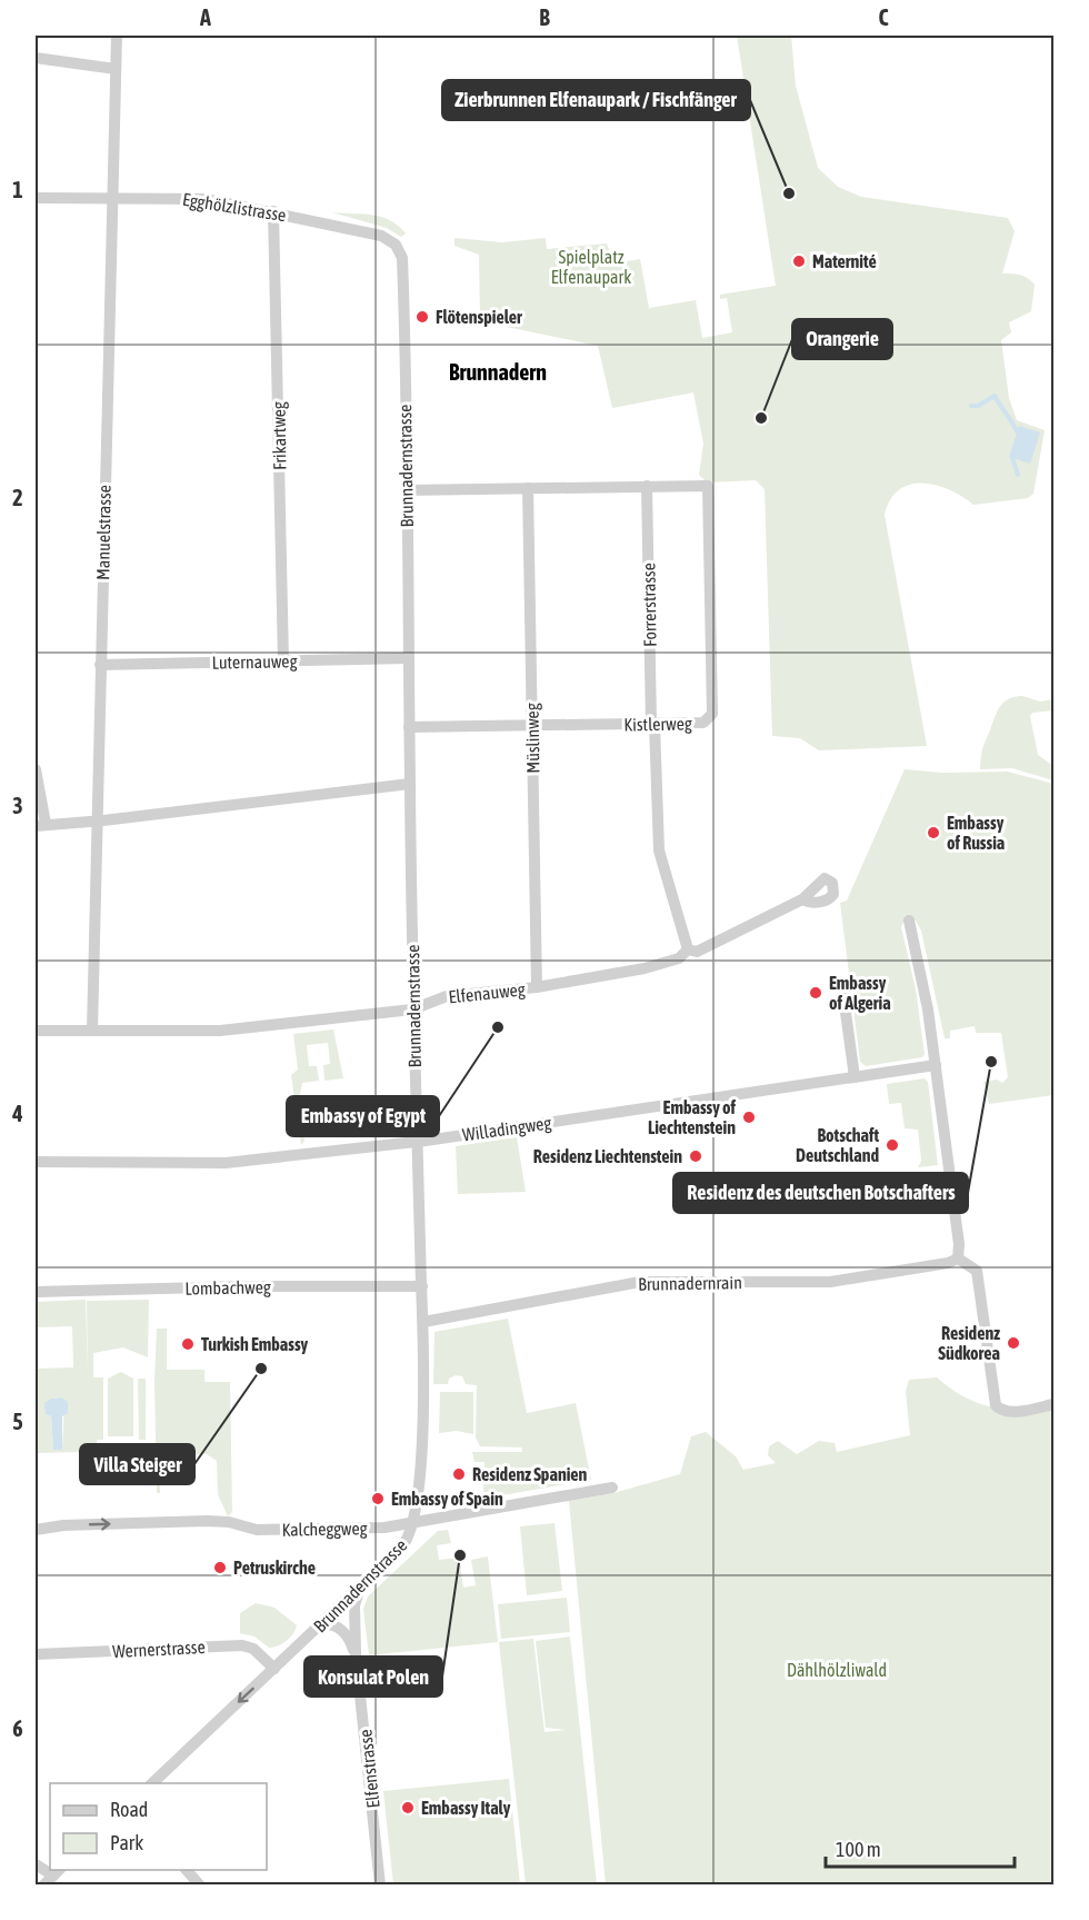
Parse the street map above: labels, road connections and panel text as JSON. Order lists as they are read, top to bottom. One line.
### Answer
{"streets":{"street":["Egghölzlistrasse","Frikartweg","Brunnadernstrasse","Manuelstrasse","Forrerstrasse","Luternauweg","Kistlerweg","Müslinweg","Elfenauweg","Willadingweg","Brunnadernrain","Lombachweg","Kalcheggweg","Wernerstrasse","Elfenstrasse"]},"crossings":[["Egghölzlistrasse","Frikartweg"],["Egghölzlistrasse","Brunnadernstrasse"],["Egghölzlistrasse","Manuelstrasse"],["Frikartweg","Luternauweg"],["Brunnadernstrasse","Luternauweg"],["Brunnadernstrasse","Kistlerweg"],["Brunnadernstrasse","Elfenauweg"],["Brunnadernstrasse","Willadingweg"],["Brunnadernstrasse","Brunnadernrain"],["Brunnadernstrasse","Lombachweg"],["Brunnadernstrasse","Kalcheggweg"],["Brunnadernstrasse","Wernerstrasse"],["Brunnadernstrasse","Elfenstrasse"],["Manuelstrasse","Luternauweg"],["Manuelstrasse","Elfenauweg"],["Forrerstrasse","Kistlerweg"],["Forrerstrasse","Elfenauweg"],["Kistlerweg","Müslinweg"],["Müslinweg","Elfenauweg"]],"one_way":["Kalcheggweg"],"districts":["Brunnadern"],"parks":["Spielplatz Elfenaupark","Dählhölzliwald"],"places":["Zierbrunnen Elfenaupark / Fischfänger","Maternité","Flötenspieler","Orangerie","Embassy of Russia","Embassy of Algeria","Embassy of Egypt","Residenz des deutschen Botschafters","Embassy of Liechtenstein","Botschaft Deutschland","Residenz Liechtenstein","Residenz Südkorea","Turkish Embassy","Villa Steiger","Residenz Spanien","Embassy of Spain","Konsulat Polen","Petruskirche","Embassy Italy"],"legend":["Road","Park"],"scale_bar":"100 m","grid":{"columns":["A","B","C"],"rows":["1","2","3","4","5","6"]}}
